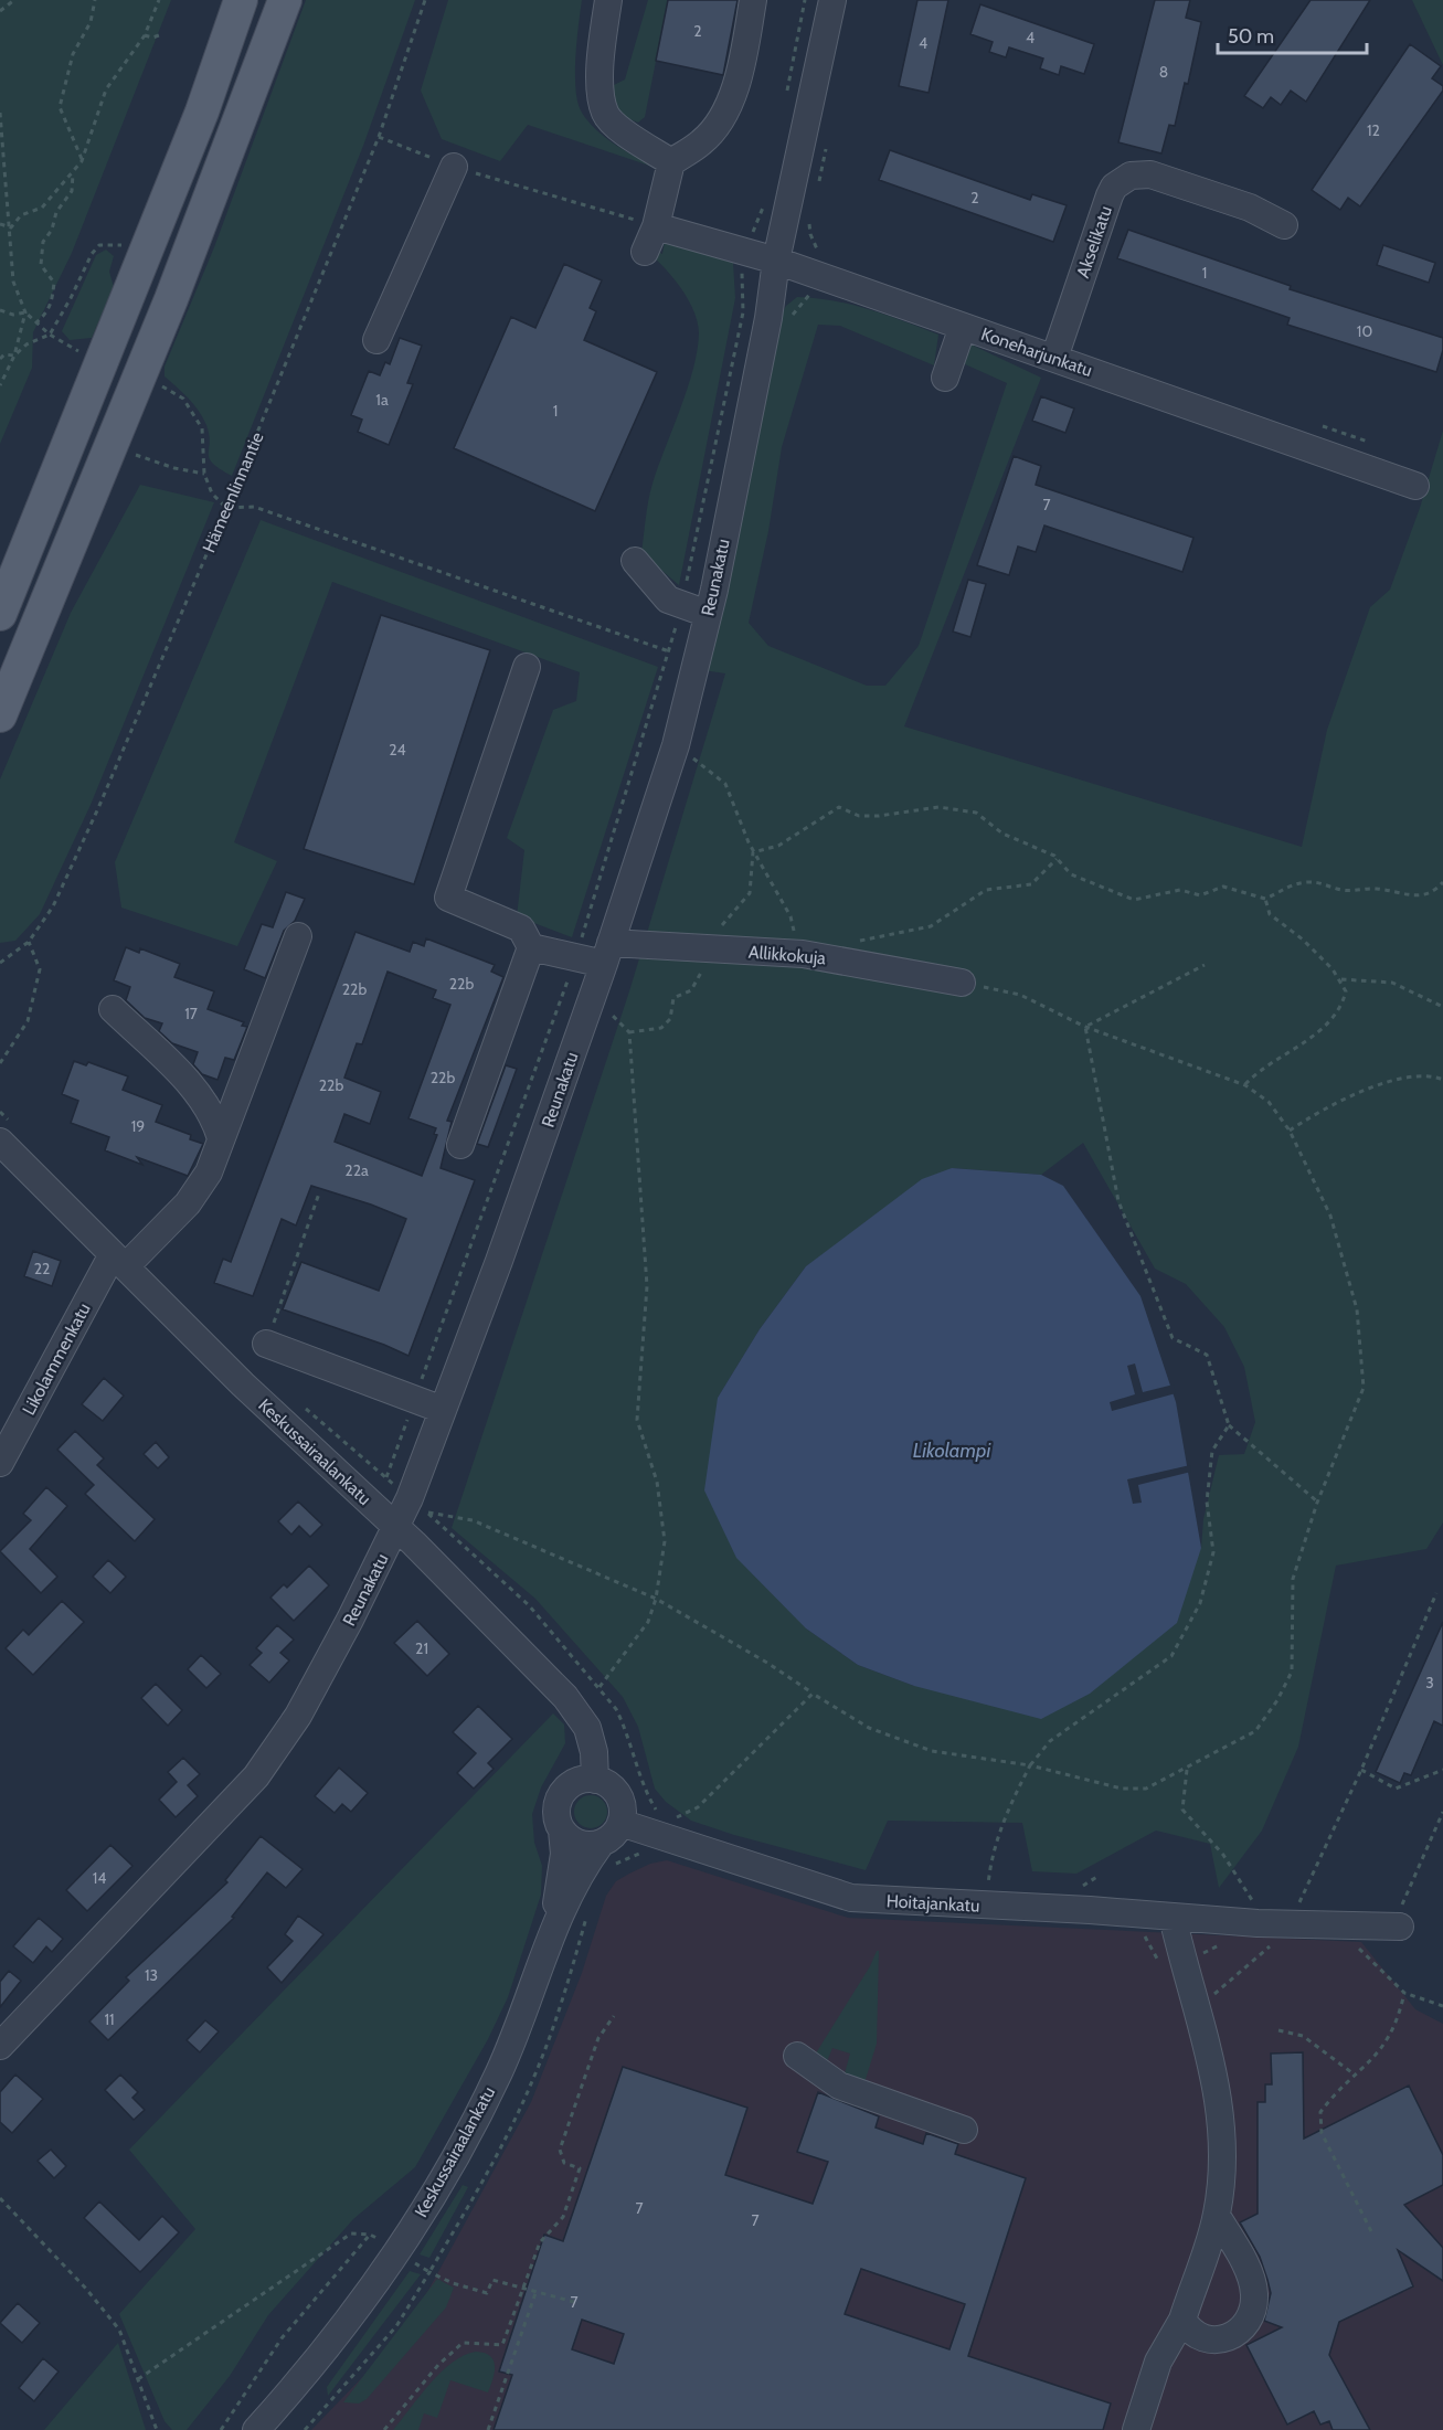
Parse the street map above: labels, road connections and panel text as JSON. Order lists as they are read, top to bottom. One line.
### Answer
{"streets":{"street":["Akselikatu","Koneharjunkatu","Reunakatu","Allikkokuja","Likolammenkatu","Keskussairaalankatu","Hoitajankatu"],"path":["Hämeenlinnantie"]},"crossings":[["Akselikatu","Koneharjunkatu"],["Koneharjunkatu","Reunakatu"],["Reunakatu","Allikkokuja"],["Reunakatu","Keskussairaalankatu"],["Likolammenkatu","Keskussairaalankatu"],["Keskussairaalankatu","Hoitajankatu"]],"water":["Likolampi"],"house_numbers":["2","4","4","8","12","2","1","10","1a","1","7","24","22b","22b","17","22b","22b","19","22a","22","21","3","14","13","11","7","7","7"],"scale_bar":"50 m"}
